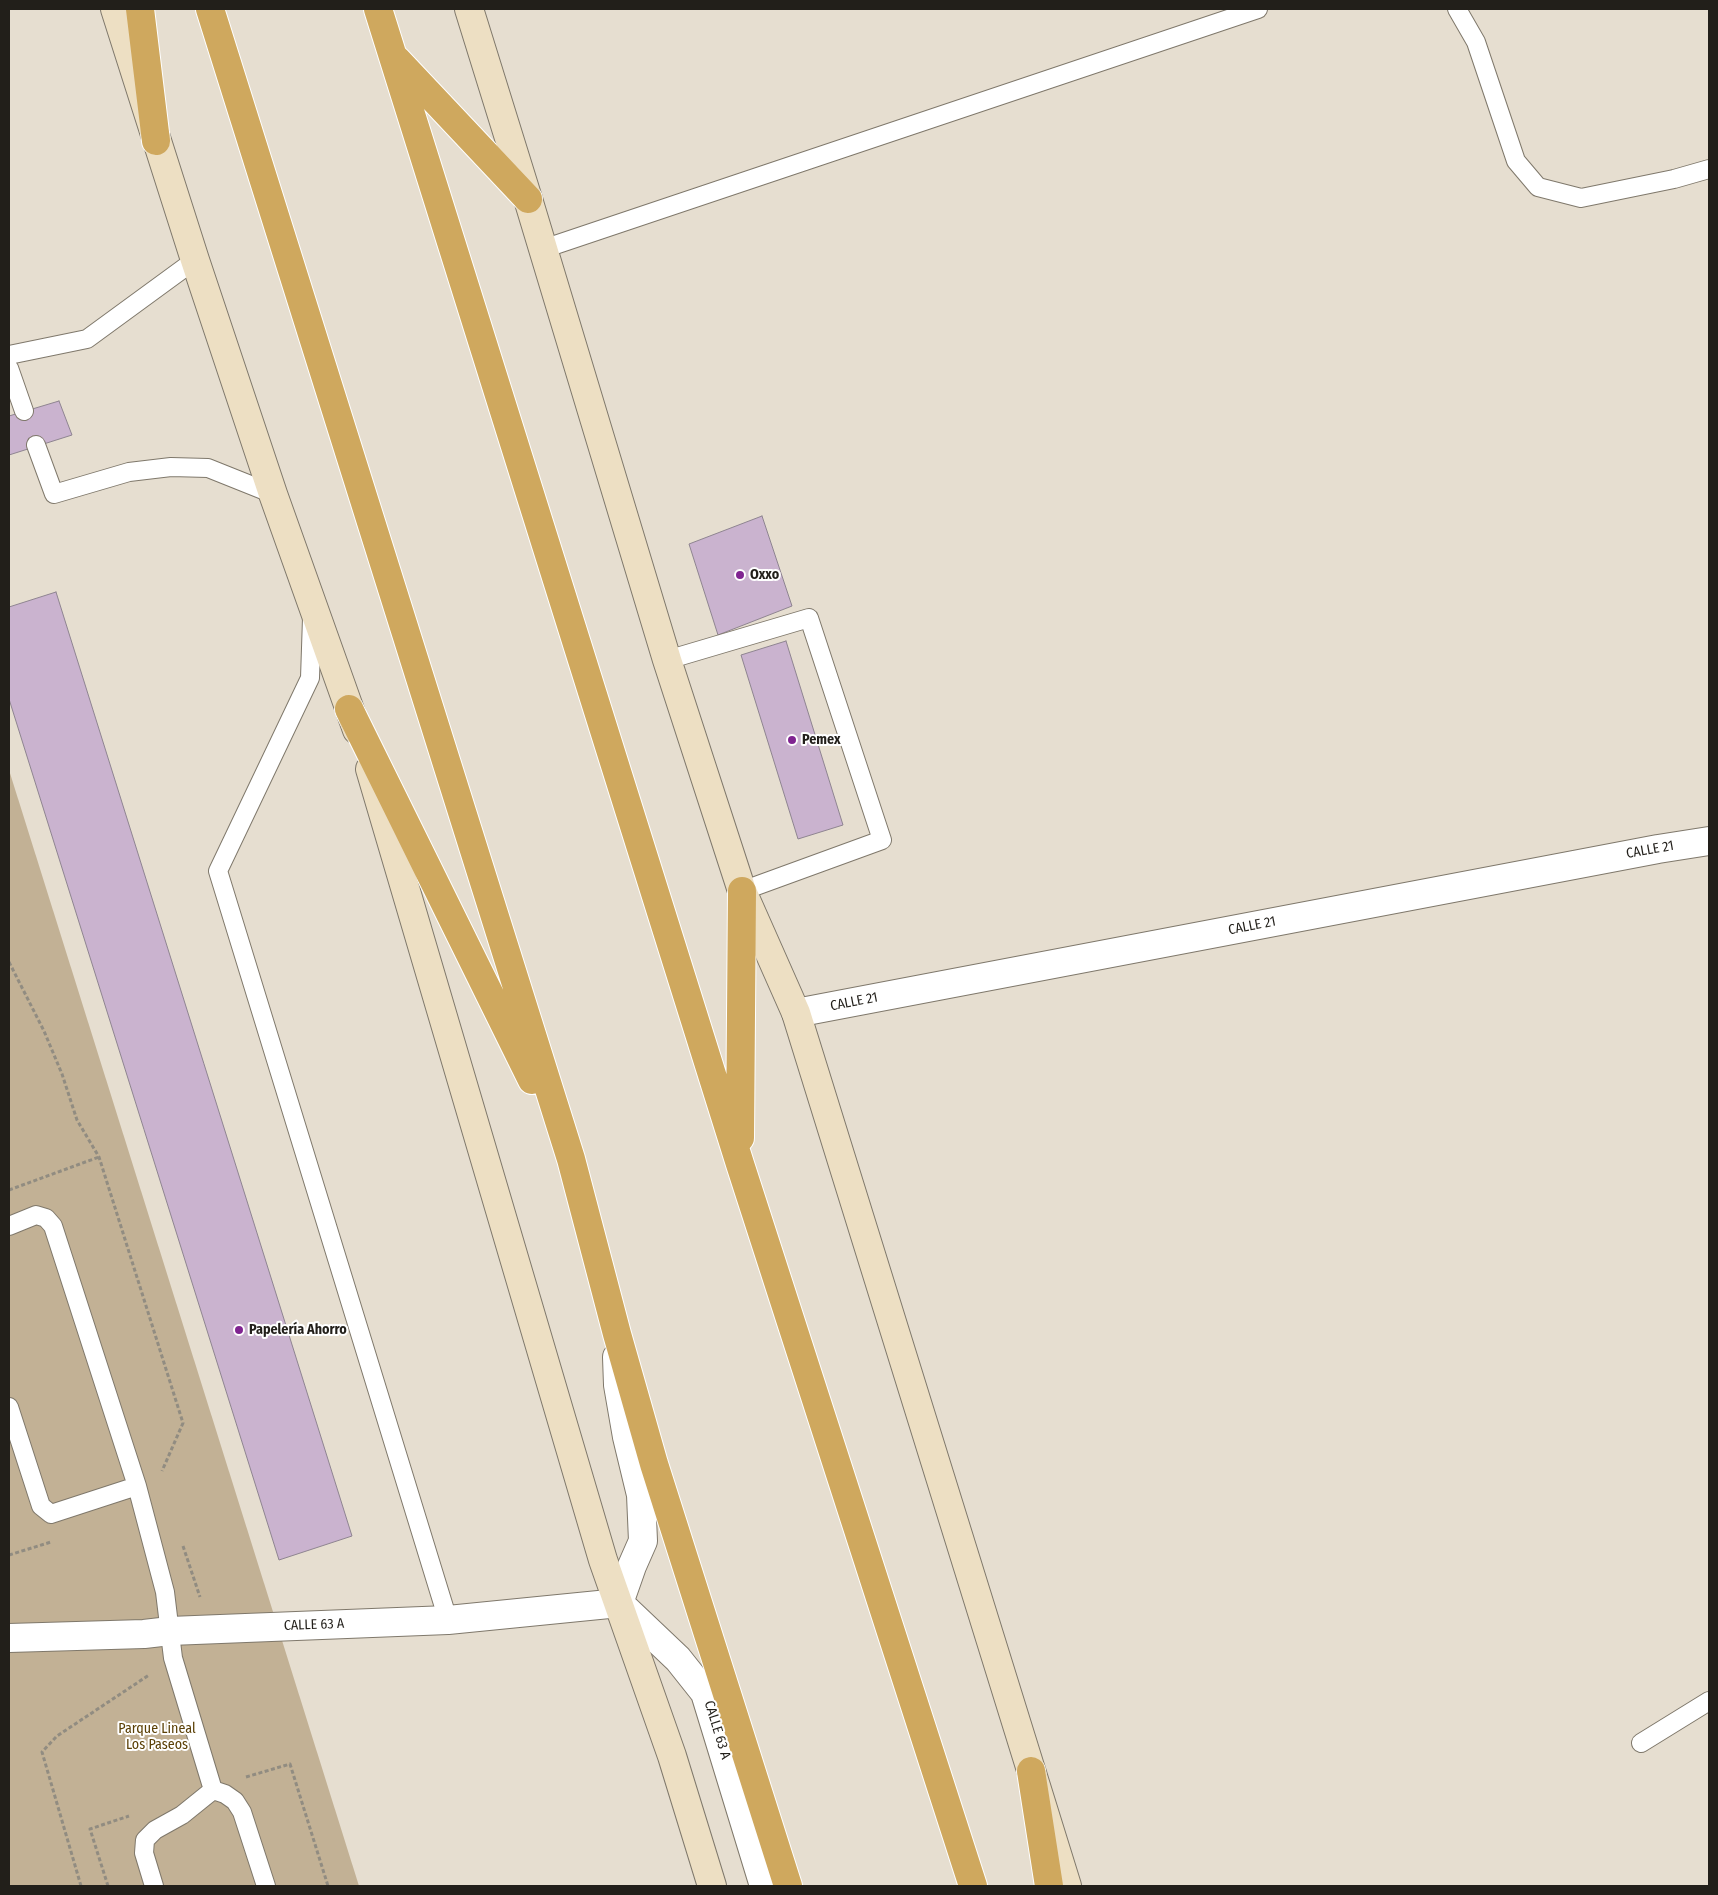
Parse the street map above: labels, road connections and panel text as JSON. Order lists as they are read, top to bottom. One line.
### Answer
{"streets":{"street":["CALLE 21","CALLE 63 A"]},"parks":["Parque Lineal Los Paseos"],"places":["Oxxo","Pemex","Papelería Ahorro"]}
